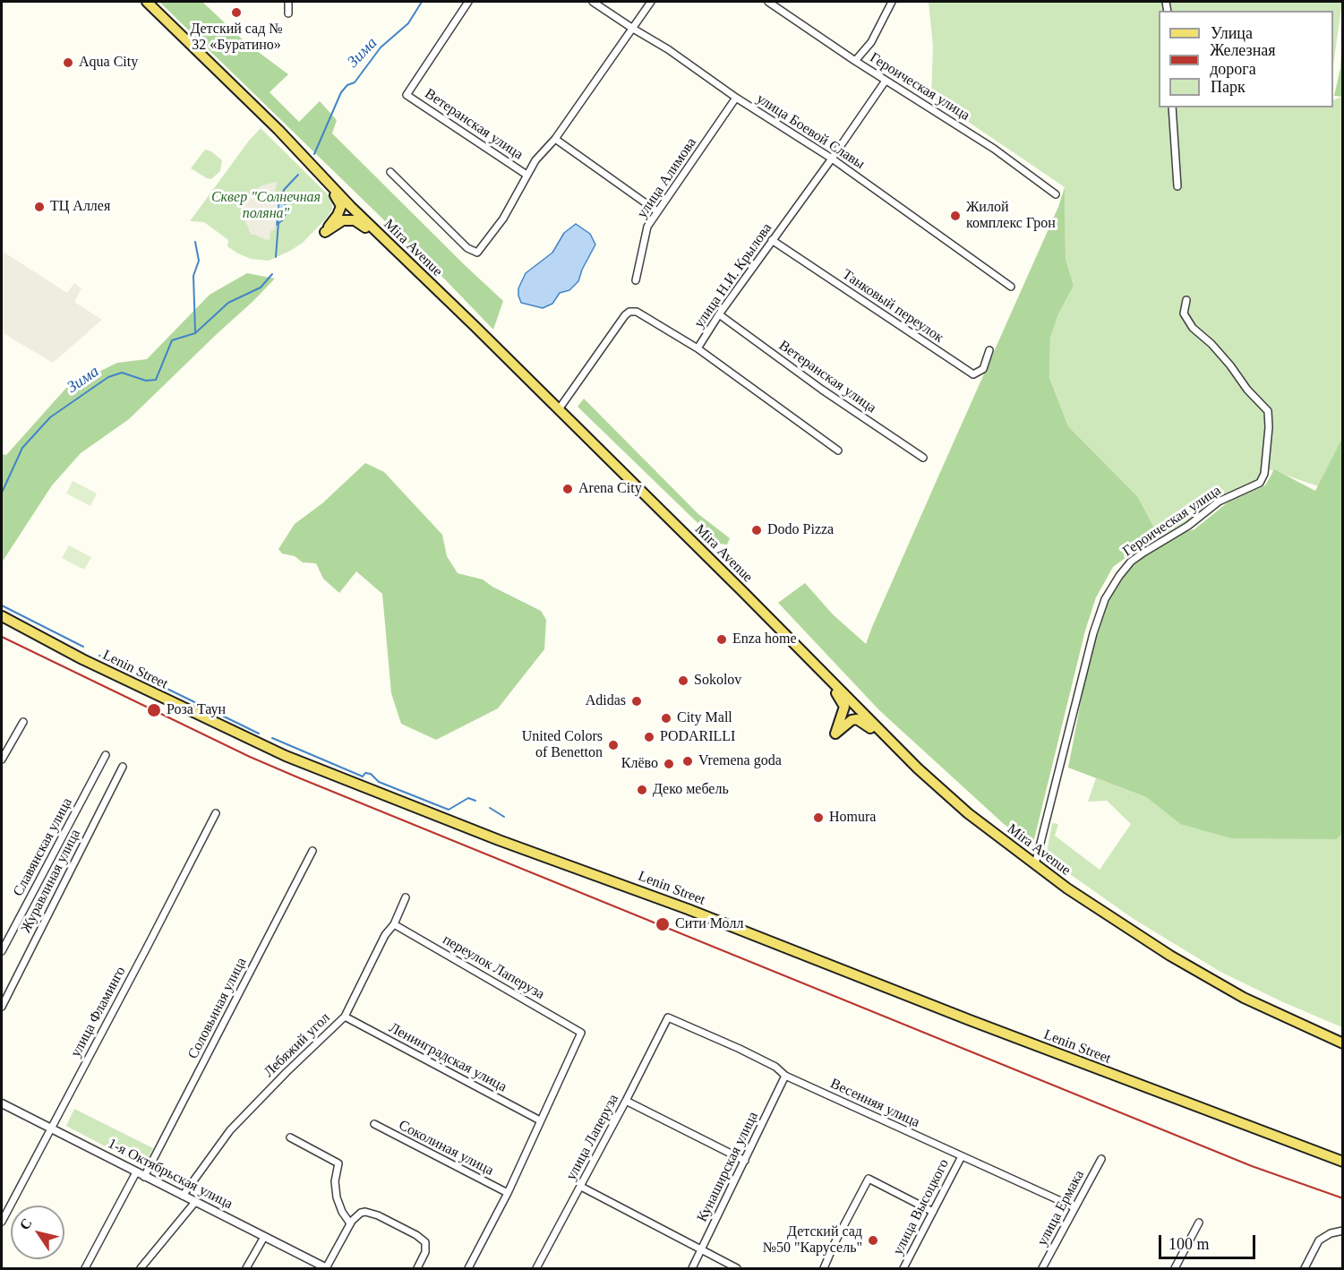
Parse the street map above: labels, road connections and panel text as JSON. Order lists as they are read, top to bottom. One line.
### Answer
{"streets":{"main road":["Mira Avenue","Lenin Street"],"street":["Героическая улица","Ветеранская улица","улица Боевой Славы","улица Алимова","улица Н.И. Крылова","Танковый переулок","Славянская улица","Журавлиная улица","переулок Лаперуза","Соловьиная улица","улица Фламинго","Лебяжий угол","Ленинградская улица","Весенняя улица","улица Лаперуза","Соколиная улица","Кунаширская улица","1-я Октябрьская улица","улица Высоцкого","улица Ермака"]},"crossings":[["Героическая улица","Mira Avenue"],["Героическая улица","улица Н.И. Крылова"],["Ветеранская улица","улица Н.И. Крылова"],["улица Боевой Славы","улица Алимова"],["улица Боевой Славы","улица Н.И. Крылова"],["Mira Avenue","улица Н.И. Крылова"],["улица Н.И. Крылова","Танковый переулок"],["переулок Лаперуза","Лебяжий угол"],["переулок Лаперуза","Ленинградская улица"],["Соловьиная улица","1-я Октябрьская улица"],["улица Фламинго","1-я Октябрьская улица"],["Лебяжий угол","Ленинградская улица"],["Лебяжий угол","1-я Октябрьская улица"],["Весенняя улица","улица Лаперуза"],["Весенняя улица","Кунаширская улица"],["Весенняя улица","улица Высоцкого"],["Весенняя улица","улица Ермака"]],"water":["Зима"],"parks":["Сквер \"Солнечная поляна\""],"places":["Детский сад № 32 «Буратино»","Aqua City","ТЦ Аллея","Жилой комплекс Грон","Arena City","Dodo Pizza","Enza home","Sokolov","Adidas","Роза Таун","City Mall","PODARILLI","United Colors of Benetton","Vremena goda","Клёво","Деко мебель","Homura","Сити Молл","Детский сад №50 \"Карусель\""],"legend":["Улица","Железная дорога","Парк"],"scale_bar":"100 m","north":"top left"}
